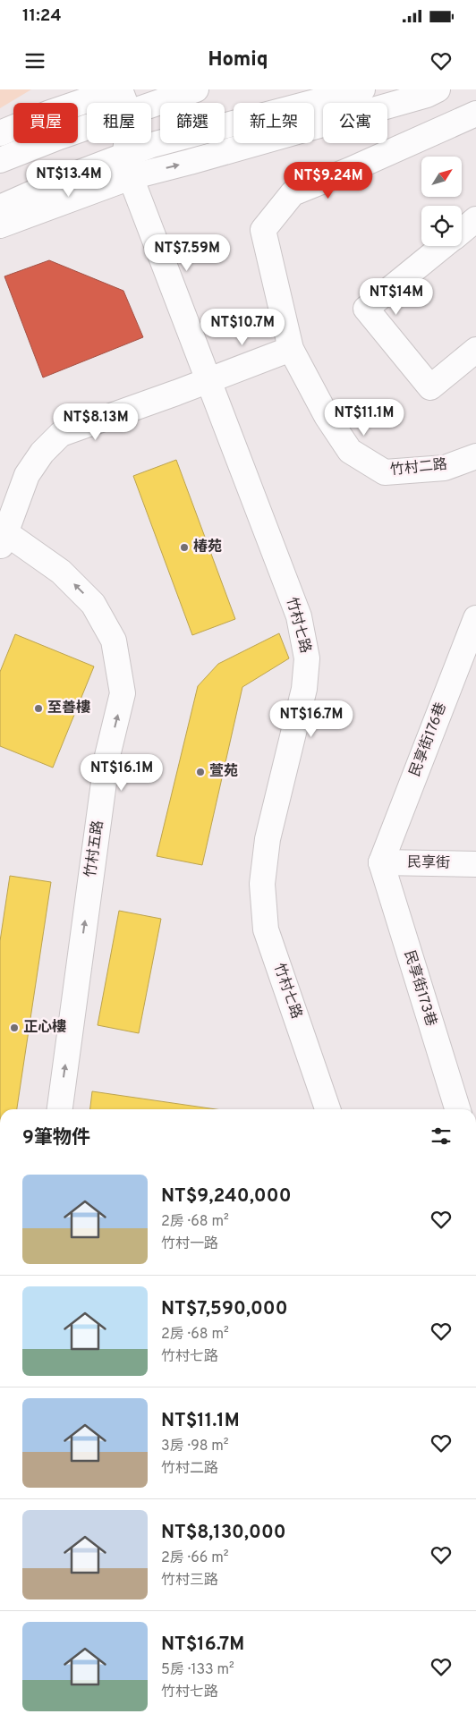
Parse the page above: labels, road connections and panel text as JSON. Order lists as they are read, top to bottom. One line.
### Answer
{"streets":{"street":["竹村二路","竹村七路","民享街176巷","竹村五路","民享街","民享街173巷"]},"crossings":[["民享街176巷","民享街"],["民享街176巷","民享街173巷"],["民享街","民享街173巷"]],"one_way":["竹村五路"],"places":["椿苑","至善樓","萱苑","正心樓"],"north":"top right","page":{"status":"11:24","header":"Homiq","chip":["買屋","租屋","篩選","新上架","公寓"],"price":["NT$13.4M","NT$9.24M","NT$7.59M","NT$14M","NT$10.7M","NT$11.1M","NT$8.13M","NT$16.7M","NT$16.1M"],"heading":"9筆物件","list":[{"name":"NT$9,240,000","note":"2房 · 68 m² · 竹村一路"},{"name":"NT$7,590,000","note":"2房 · 68 m² · 竹村七路"},{"name":"NT$11.1M","note":"3房 · 98 m² · 竹村二路"},{"name":"NT$8,130,000","note":"2房 · 66 m² · 竹村三路"},{"name":"NT$16.7M","note":"5房 · 133 m² · 竹村七路"}]}}
